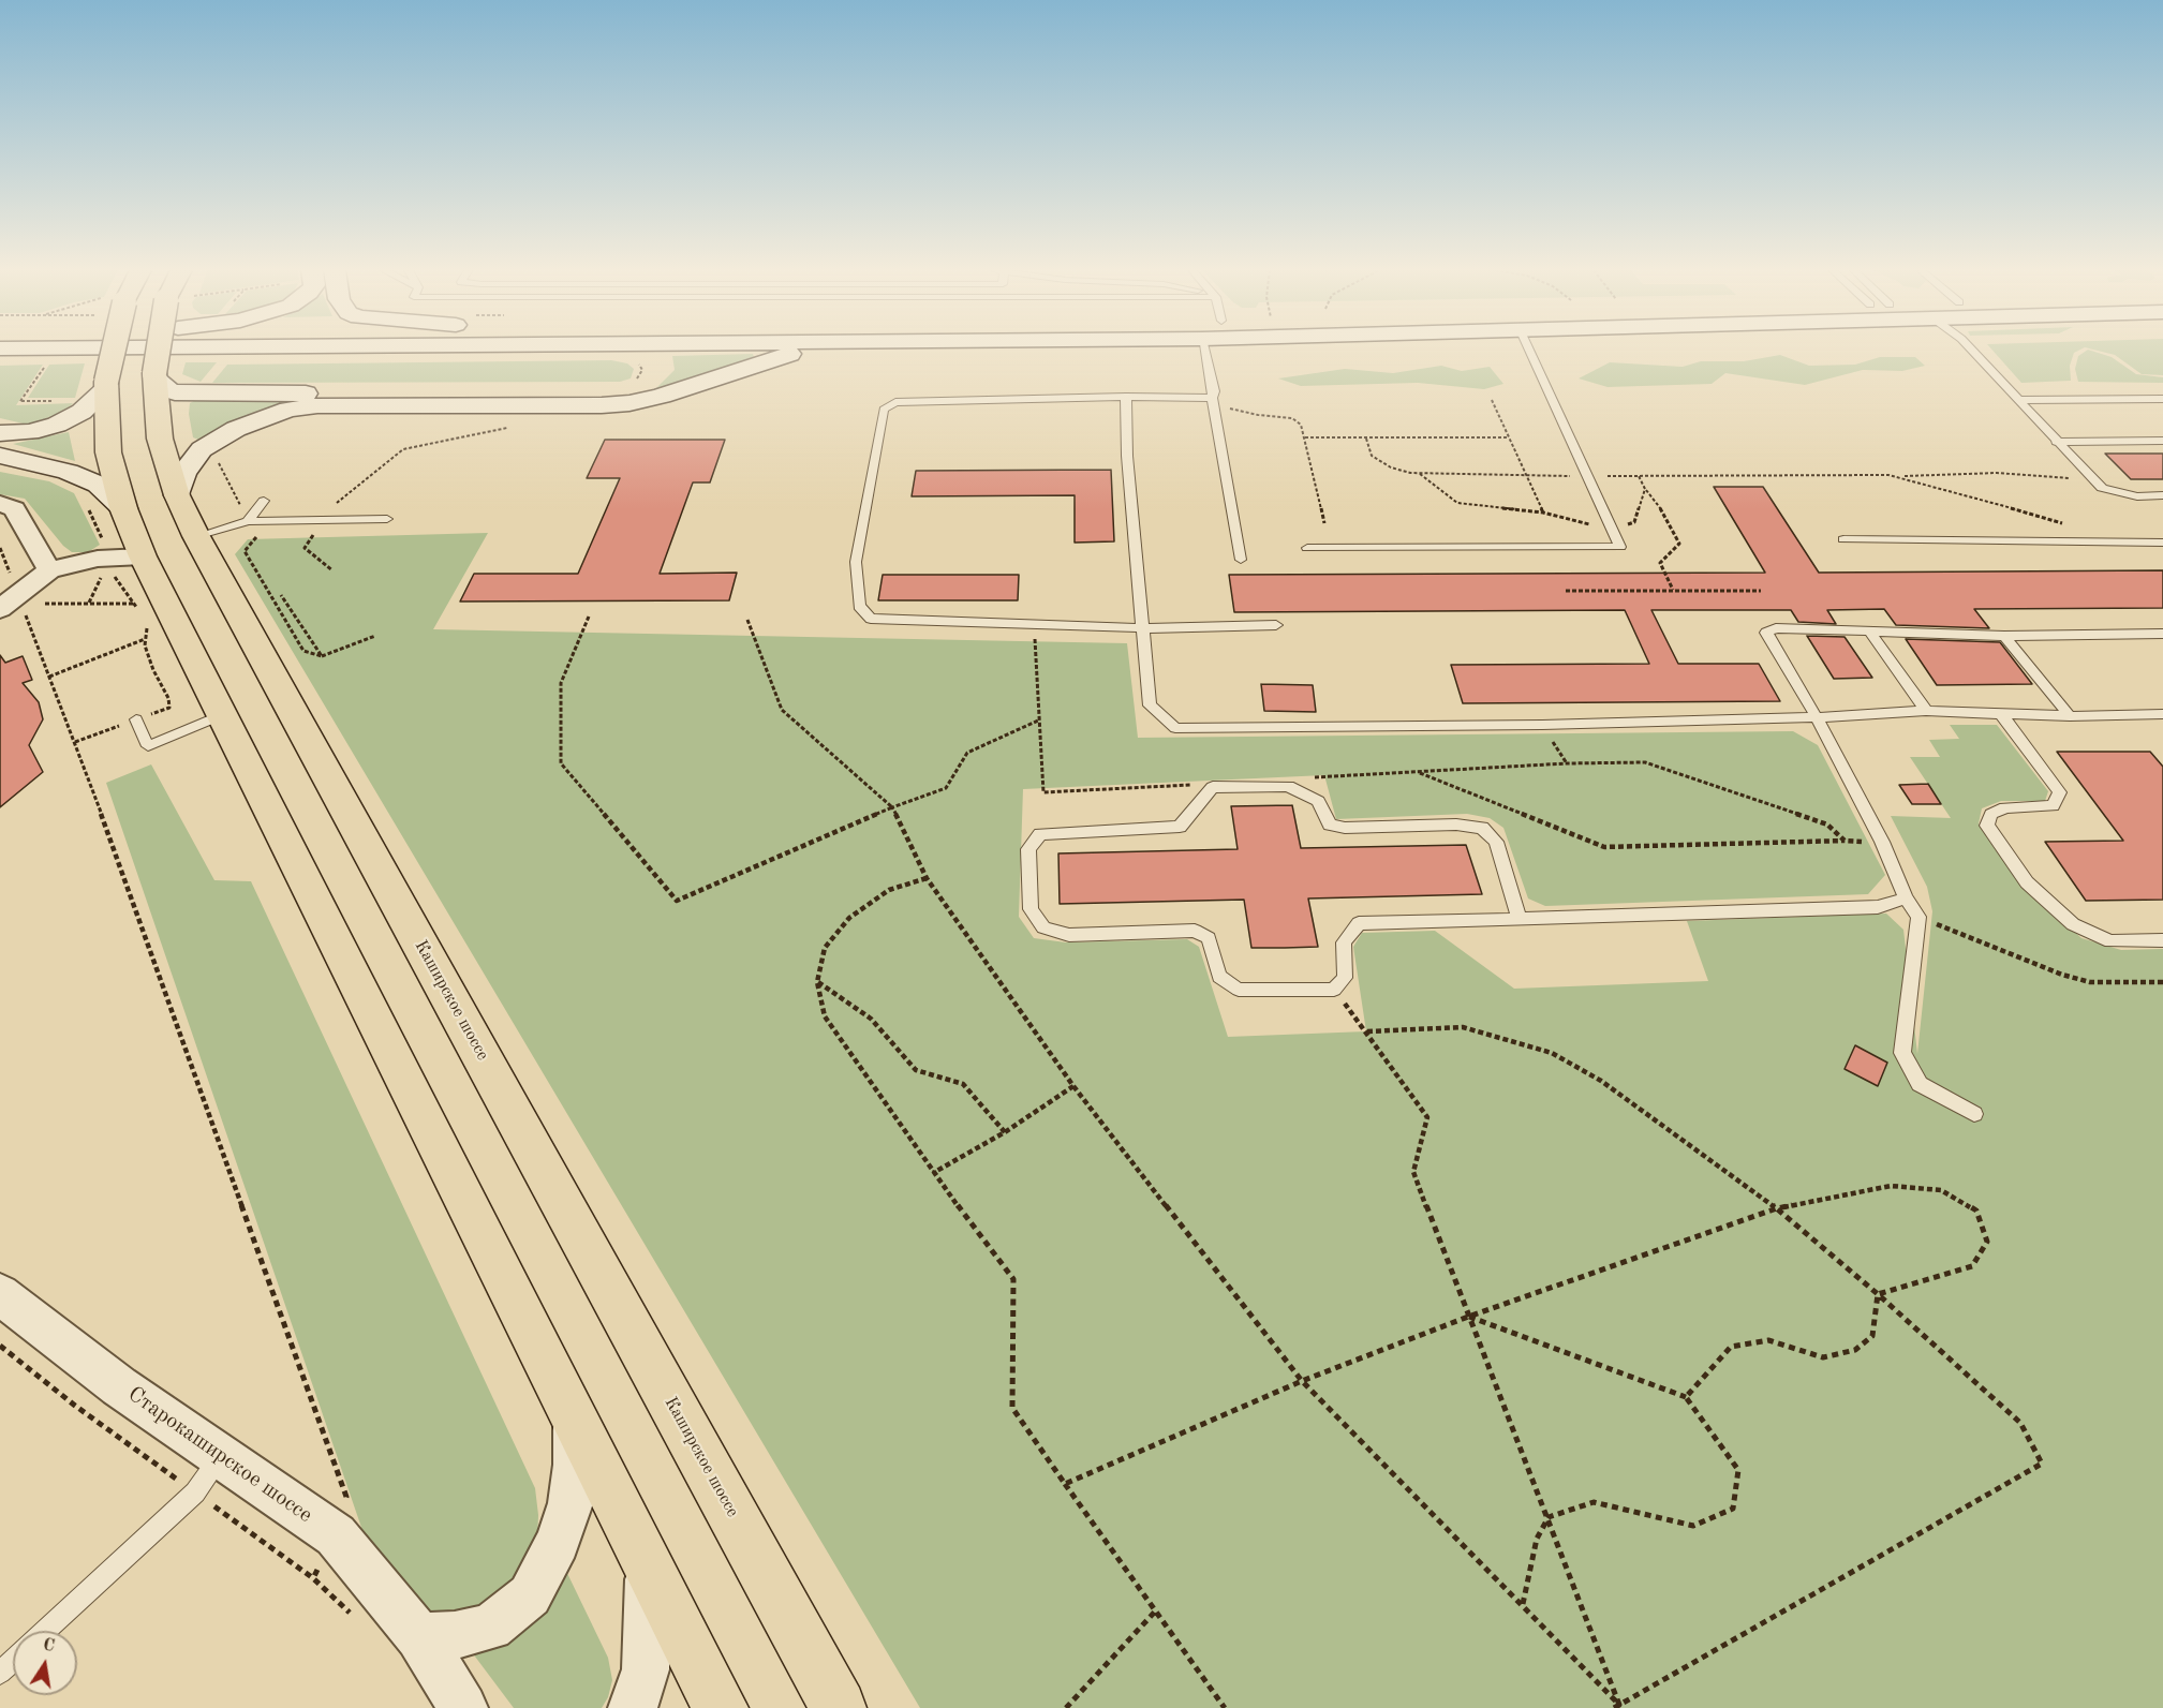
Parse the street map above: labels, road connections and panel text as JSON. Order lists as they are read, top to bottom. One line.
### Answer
{"streets":{"main road":["Каширское шоссе"],"street":["Старокаширское шоссе"]},"north":"top"}
